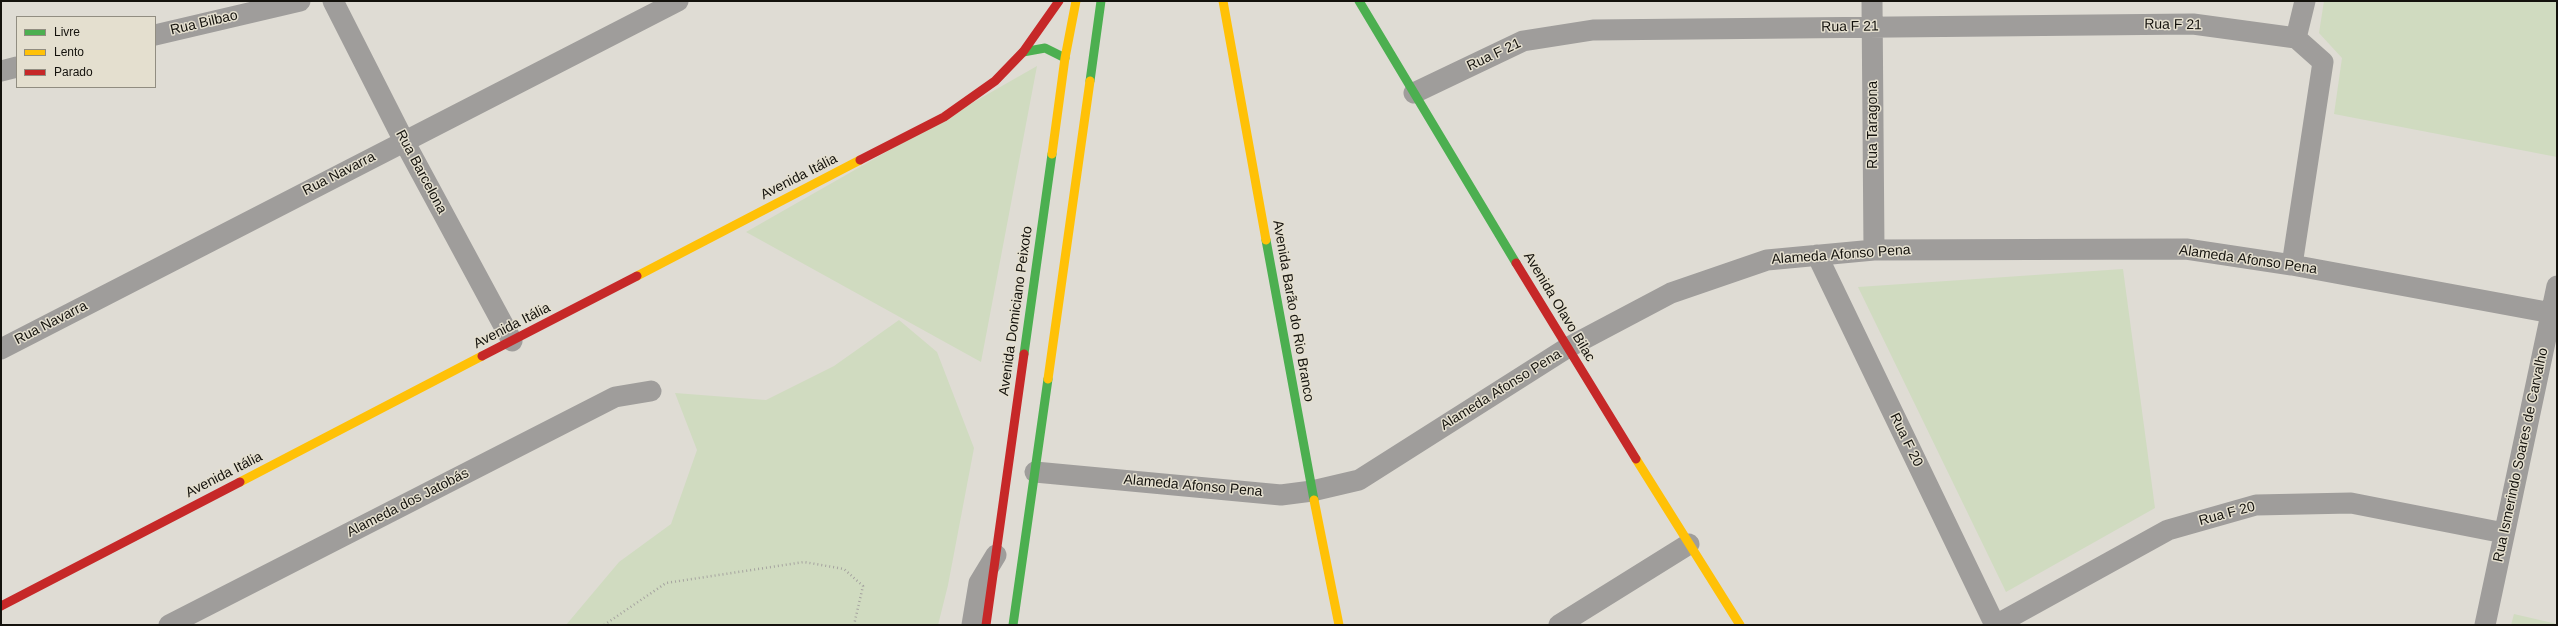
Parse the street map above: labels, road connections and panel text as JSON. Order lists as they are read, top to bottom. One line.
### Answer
{"streets":{"street":["Rua Bilbao","Rua F 21","Rua Taragona","Rua Barcelona","Rua Navarra","Avenida Itália","Alameda Afonso Pena","Avenida Olavo Bilac","Avenida Domiciano Peixoto","Avenida Barão do Rio Branco","Rua F 20","Rua Ismerindo Soares de Carvalho","Alameda dos Jatobás"]},"crossings":[["Rua F 21","Rua Taragona"],["Rua F 21","Avenida Olavo Bilac"],["Rua Taragona","Alameda Afonso Pena"],["Rua Barcelona","Rua Navarra"],["Rua Barcelona","Avenida Itália"],["Alameda Afonso Pena","Avenida Olavo Bilac"],["Alameda Afonso Pena","Avenida Barão do Rio Branco"],["Alameda Afonso Pena","Rua F 20"],["Alameda Afonso Pena","Rua Ismerindo Soares de Carvalho"],["Rua F 20","Rua Ismerindo Soares de Carvalho"]],"legend":["Livre","Lento","Parado"]}
